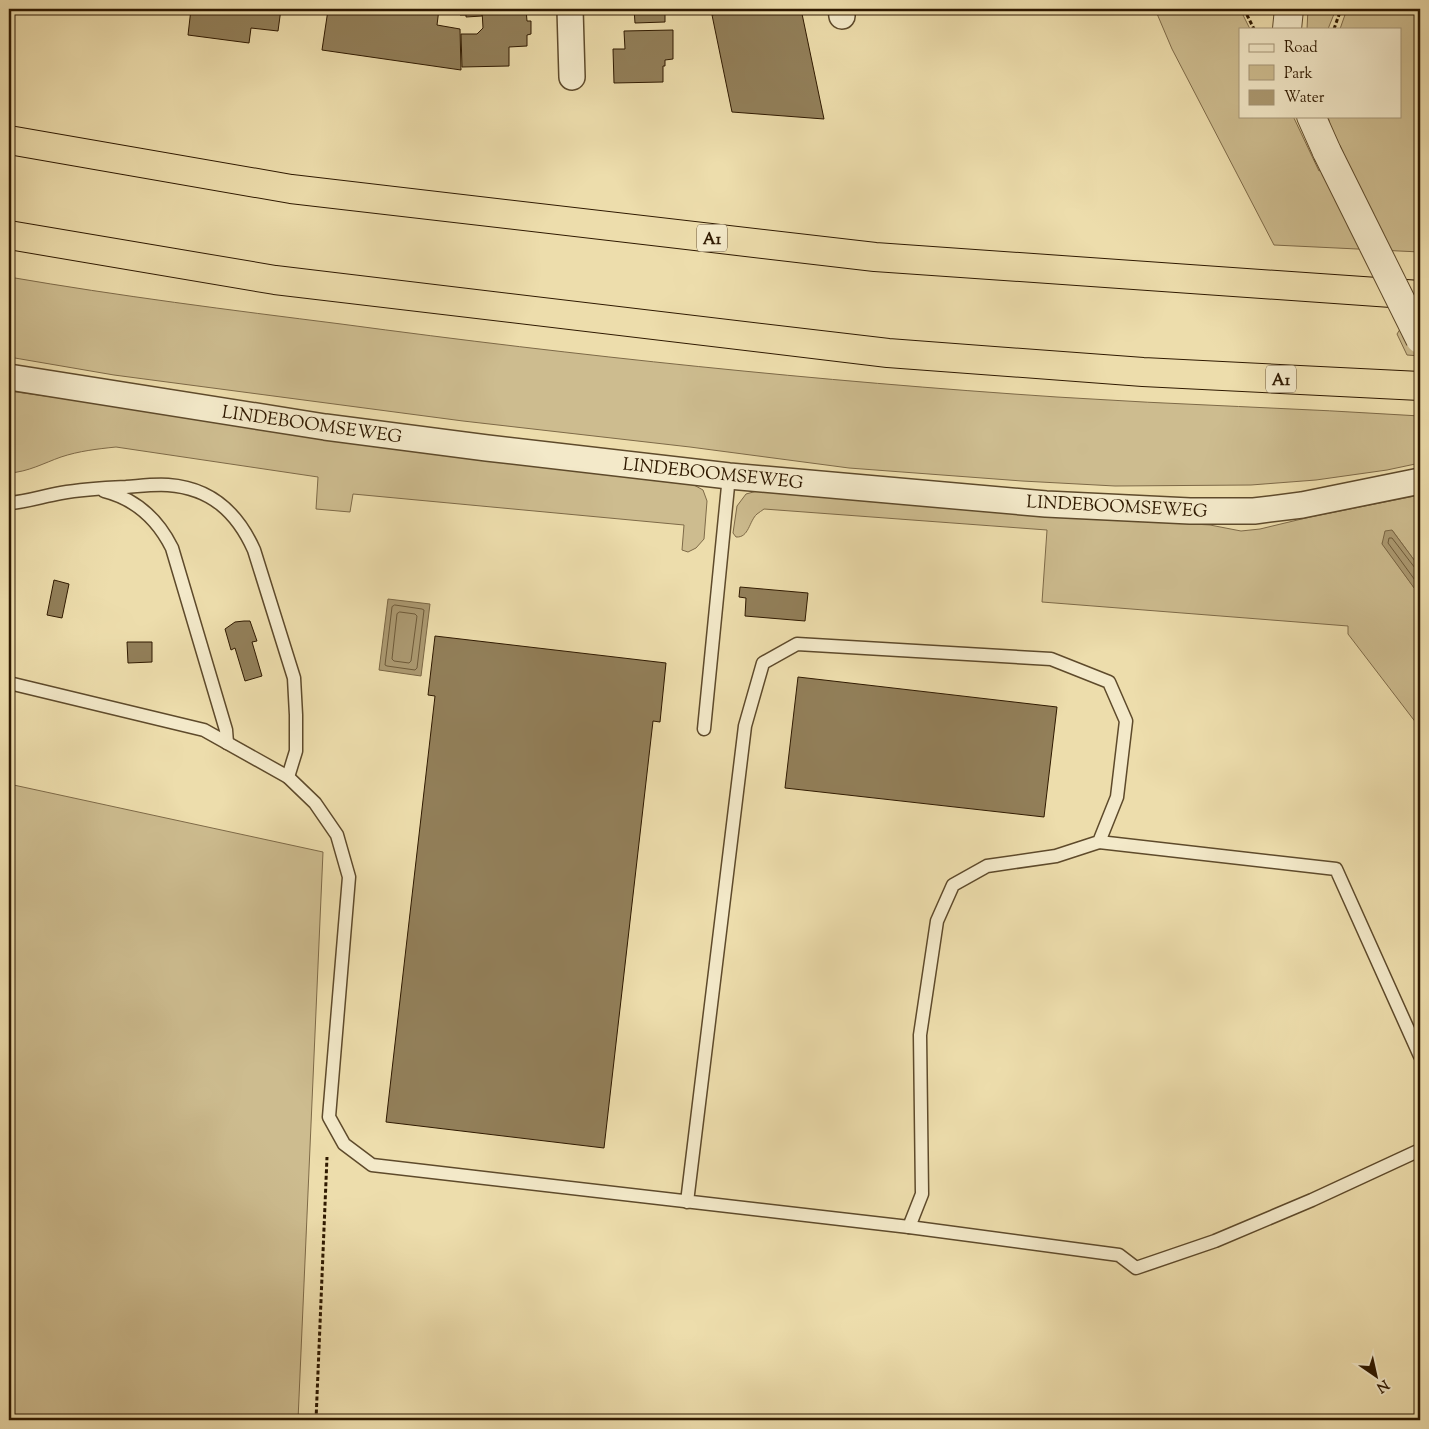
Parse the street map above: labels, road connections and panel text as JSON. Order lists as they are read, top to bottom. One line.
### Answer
{"streets":{"highway":["A1"],"street":["LINDEBOOMSEWEG"]},"legend":["Road","Park","Water"],"north":"bottom right"}
